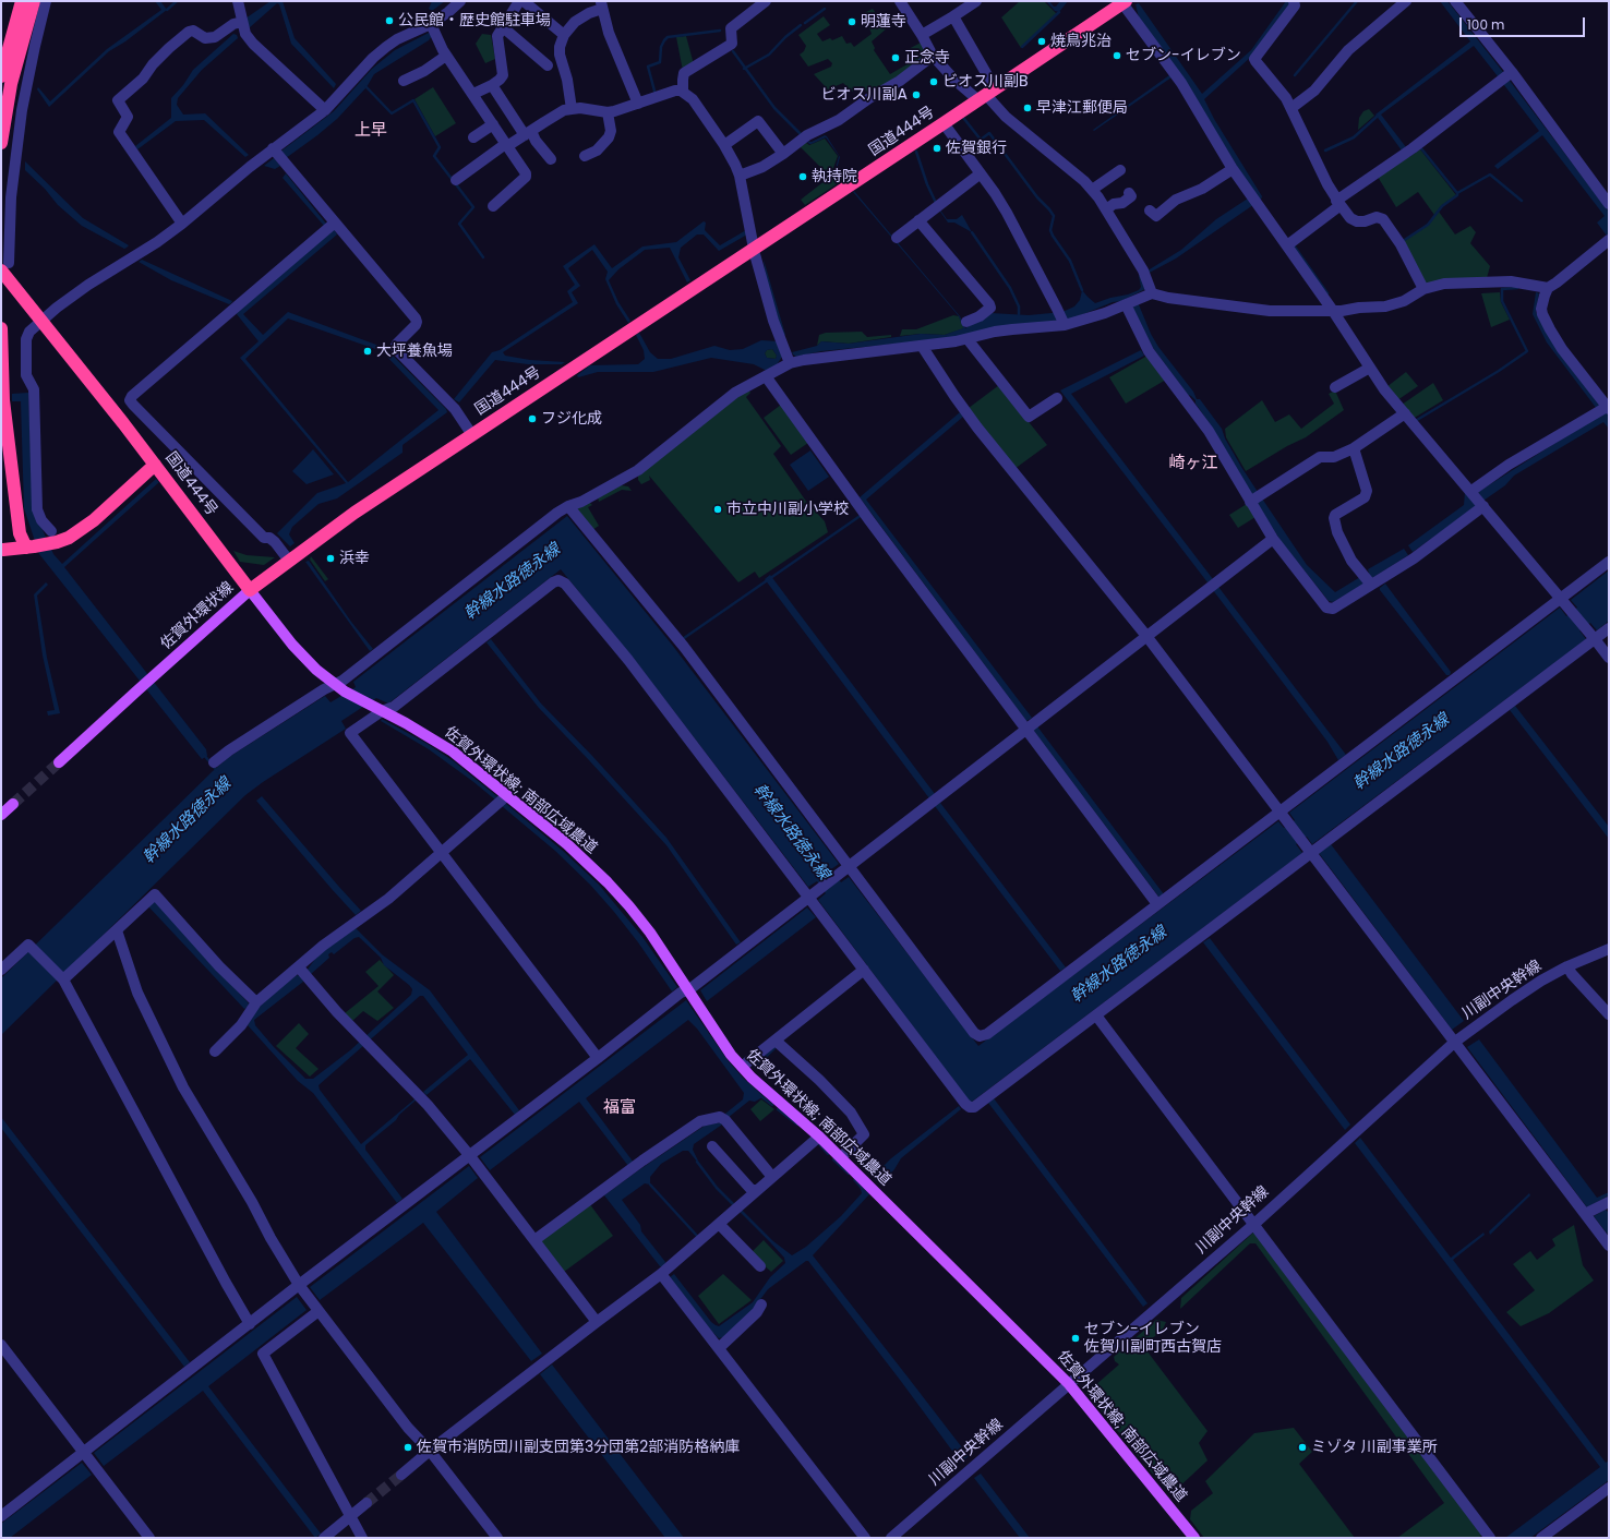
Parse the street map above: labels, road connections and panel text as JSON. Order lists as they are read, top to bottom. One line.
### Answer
{"streets":{"highway":["国道444号"],"main road":["佐賀外環状線","佐賀外環状線; 南部広域農道"],"street":["川副中央幹線"]},"crossings":[["国道444号","佐賀外環状線"],["佐賀外環状線","佐賀外環状線; 南部広域農道"],["佐賀外環状線; 南部広域農道","川副中央幹線"]],"districts":["上早","崎ヶ江","福富"],"water":["幹線水路徳永線"],"places":["公民館・歴史館駐車場","明蓮寺","焼鳥兆治","セブン-イレブン","正念寺","ビオス川副B","ビオス川副A","早津江郵便局","佐賀銀行","執持院","大坪養魚場","フジ化成","市立中川副小学校","浜幸","セブン-イレブン 佐賀川副町西古賀店","佐賀市消防団川副支団第3分団第2部消防格納庫","ミゾタ 川副事業所"],"scale_bar":"100 m"}
